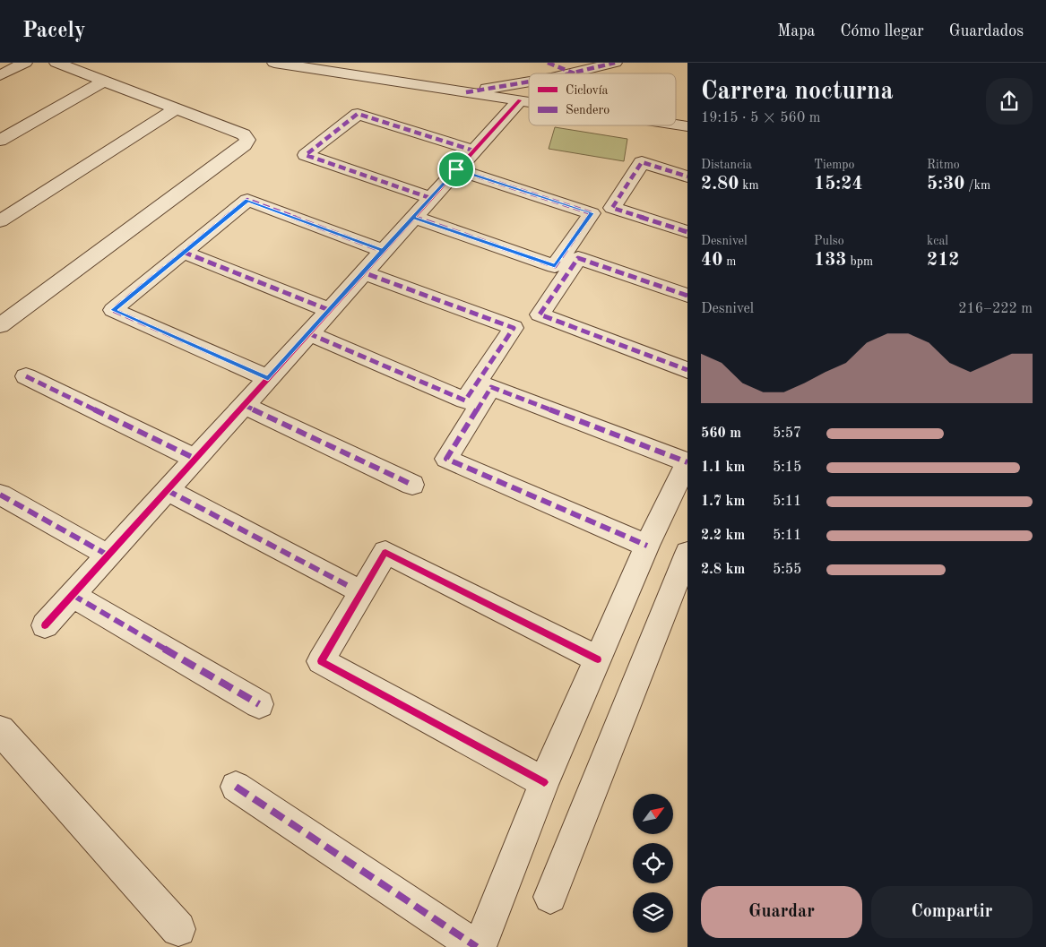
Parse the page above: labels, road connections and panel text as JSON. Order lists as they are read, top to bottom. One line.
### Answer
{"legend":["Ciclovía","Sendero"],"north":"top right","page":{"header":"Pacely","nav":["Mapa","Cómo llegar","Guardados"],"heading":["Carrera nocturna","19:15 · 5 × 560 m"],"stats":[["Distancia","2.80 km"],["Tiempo","15:24"],["Ritmo","5:30 /km"],["Desnivel","40 m"],["Pulso","133 bpm"],["kcal","212"]],"chart":["Desnivel","216–222 m"],"list":[{"name":"560 m","note":"5:57"},{"name":"1.1 km","note":"5:15"},{"name":"1.7 km","note":"5:11"},{"name":"2.2 km","note":"5:11"},{"name":"2.8 km","note":"5:55"}],"buttons":["Guardar","Compartir"]}}
